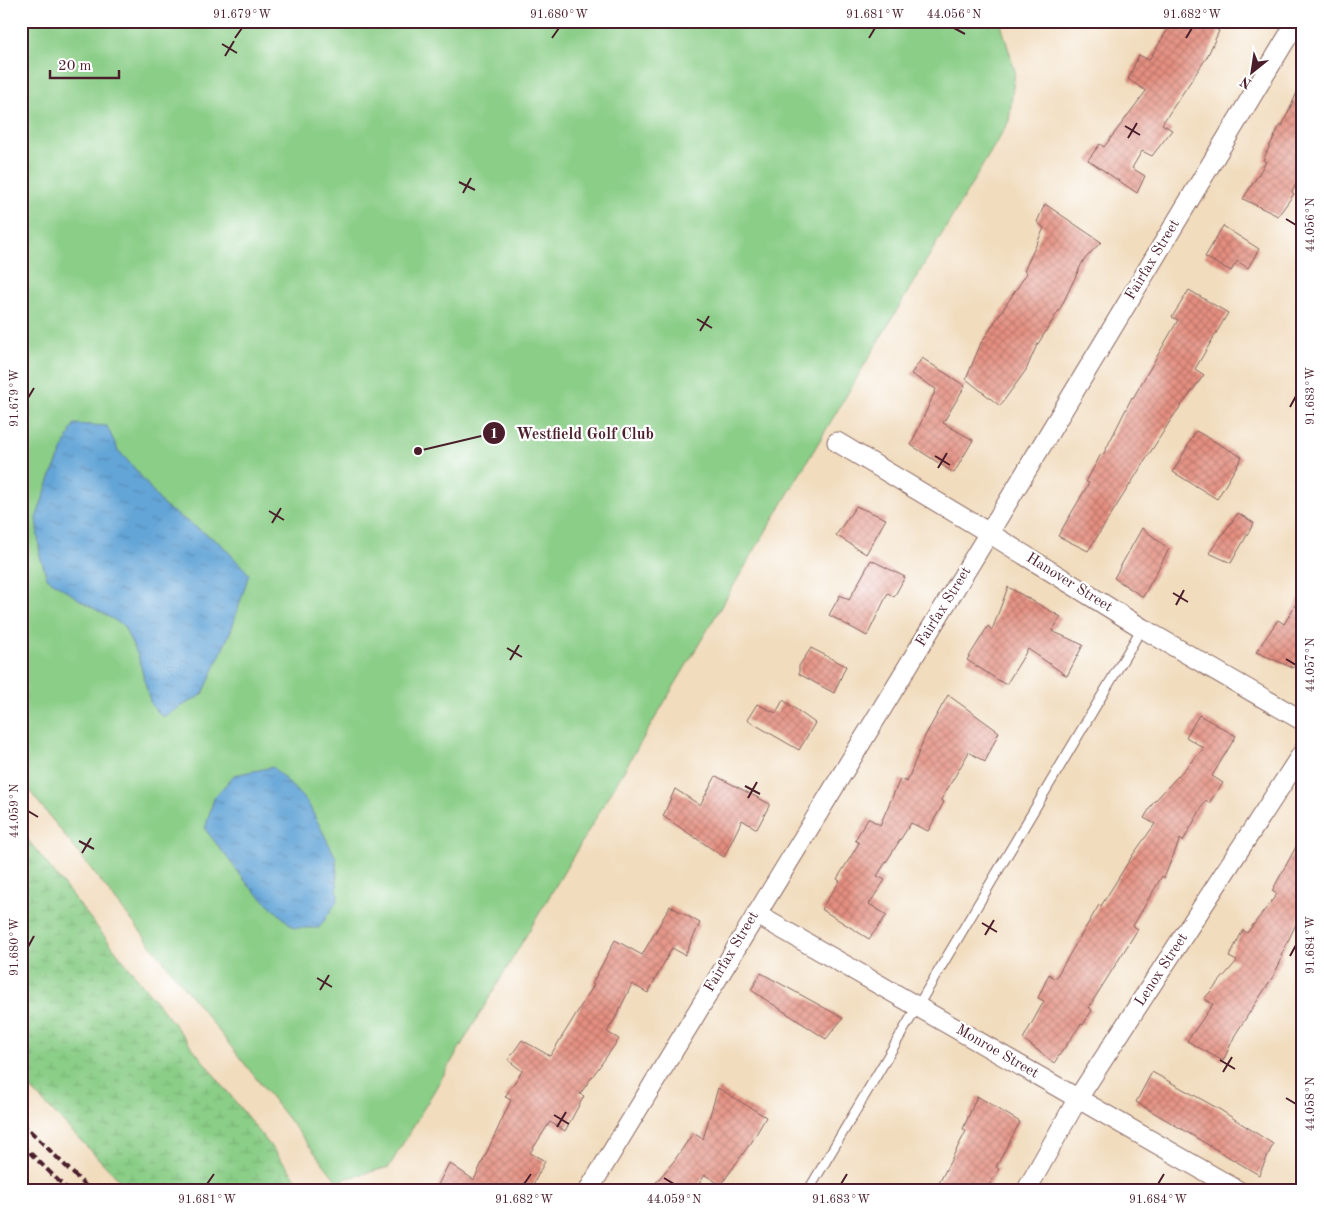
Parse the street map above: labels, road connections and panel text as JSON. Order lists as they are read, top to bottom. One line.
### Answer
{"streets":{"street":["Fairfax Street","Hanover Street","Lenox Street","Monroe Street"]},"crossings":[["Fairfax Street","Hanover Street"],["Fairfax Street","Monroe Street"],["Lenox Street","Monroe Street"]],"places":["Westfield Golf Club"],"scale_bar":"20 m","north":"bottom left","coordinates":["91.679°W","91.680°W","91.681°W","44.056°N","91.682°W","91.683°W","44.057°N","44.059°N","91.684°W","44.058°N"]}
